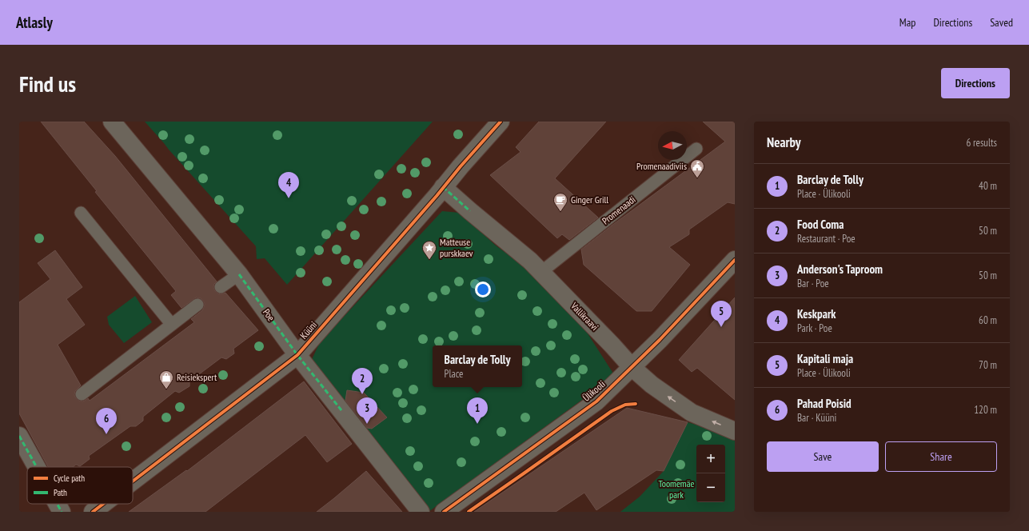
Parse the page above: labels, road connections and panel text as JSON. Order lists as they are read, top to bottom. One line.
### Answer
{"streets":{"street":["Poe","Vallikraavi","Küüni","Ülikooli"],"lane":["Promenaadi"]},"crossings":[["Promenaadi","Vallikraavi"],["Poe","Küüni"],["Vallikraavi","Küüni"],["Vallikraavi","Ülikooli"]],"parks":["Toomemäe park"],"places":{"public building":["Promenaadiviis"],"cafe":["Ginger Grill"],"place":["Matteuse purskkaev"],"shop":["Reisiekspert"]},"legend":["Cycle path","Path"],"north":"left","page":{"header":"Atlasly","nav":["Map","Directions","Saved"],"buttons":["Directions",["Save","Share"]],"title":"Find us","heading":["Nearby","6 results"],"list":[{"mark":"1","name":"Barclay de Tolly","note":"Place · Ülikooli","value":"40 m"},{"mark":"2","name":"Food Coma","note":"Restaurant · Poe","value":"50 m"},{"mark":"3","name":"Anderson's Taproom","note":"Bar · Poe","value":"50 m"},{"mark":"4","name":"Keskpark","note":"Park · Poe","value":"60 m"},{"mark":"5","name":"Kapitali maja","note":"Place · Ülikooli","value":"70 m"},{"mark":"6","name":"Pahad Poisid","note":"Bar · Küüni","value":"120 m"}],"pins":["4","5","2","1","3","6"],"popup":["Barclay de Tolly","Place"],"map_buttons":["+","−"]}}
